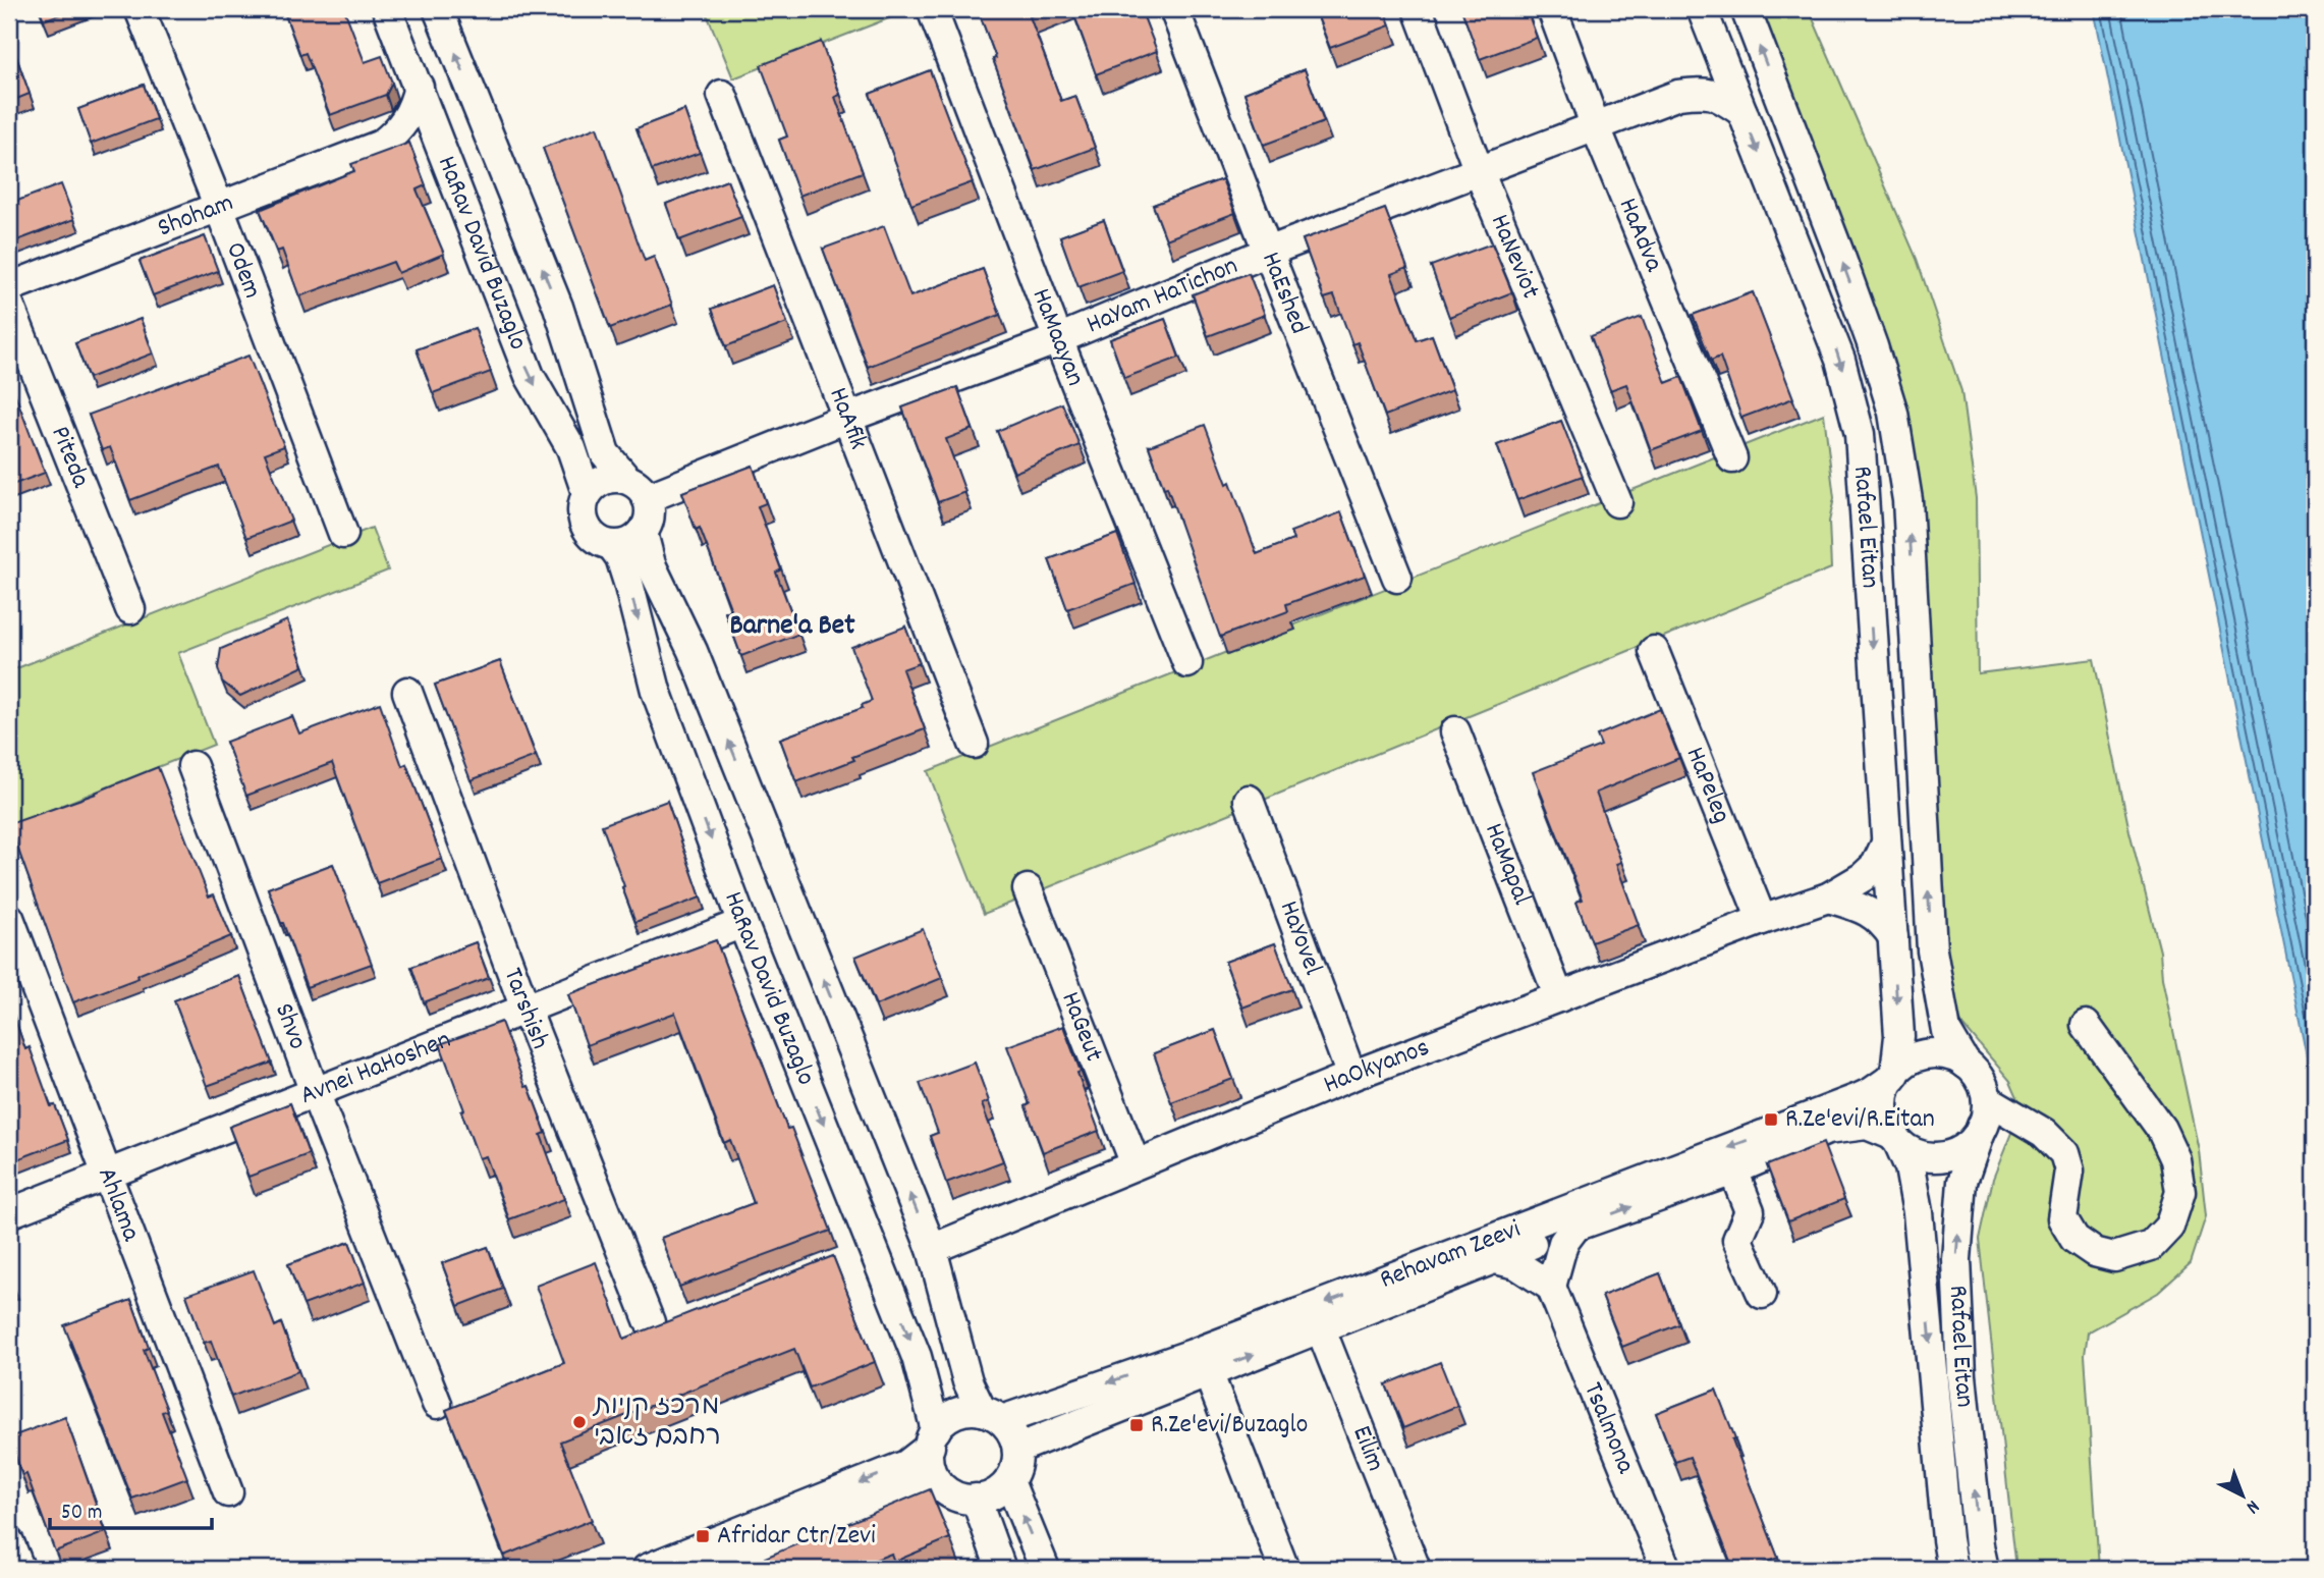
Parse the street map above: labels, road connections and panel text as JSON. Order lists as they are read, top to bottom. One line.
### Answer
{"streets":{"street":["Shoham","HaAdva","HaRav David Buzaglo","HaNeviot","Odem","HaEshed","HaYam HaTichon","HaMaayan","HaAfik","Piteda","Rafael Eitan","HaPeleg","HaMapal","HaYovel","Tarshish","Shvo","HaGeut","HaOkyanos","Avnei HaHoshen","Ahlama","Rehavam Zeevi","Tsalmona","Eilim"]},"crossings":[["Shoham","HaRav David Buzaglo"],["Shoham","Odem"],["HaAdva","HaYam HaTichon"],["HaRav David Buzaglo","HaYam HaTichon"],["HaRav David Buzaglo","HaOkyanos"],["HaRav David Buzaglo","Avnei HaHoshen"],["HaRav David Buzaglo","Rehavam Zeevi"],["HaNeviot","HaYam HaTichon"],["HaEshed","HaYam HaTichon"],["HaYam HaTichon","HaMaayan"],["HaYam HaTichon","HaAfik"],["HaYam HaTichon","Rafael Eitan"],["Rafael Eitan","HaOkyanos"],["Rafael Eitan","Rehavam Zeevi"],["HaPeleg","HaOkyanos"],["HaMapal","HaOkyanos"],["HaYovel","HaOkyanos"],["Tarshish","Avnei HaHoshen"],["Shvo","Avnei HaHoshen"],["HaGeut","HaOkyanos"],["Avnei HaHoshen","Ahlama"],["Rehavam Zeevi","Eilim"]],"districts":["Barne'a Bet"],"places":{"transit":["R.Ze'evi/R.Eitan","R.Ze'evi/Buzaglo","Afridar Ctr/Zevi"],"other":["מרכז קניות רחבם זאבי"]},"scale_bar":"50 m","north":"bottom right"}
